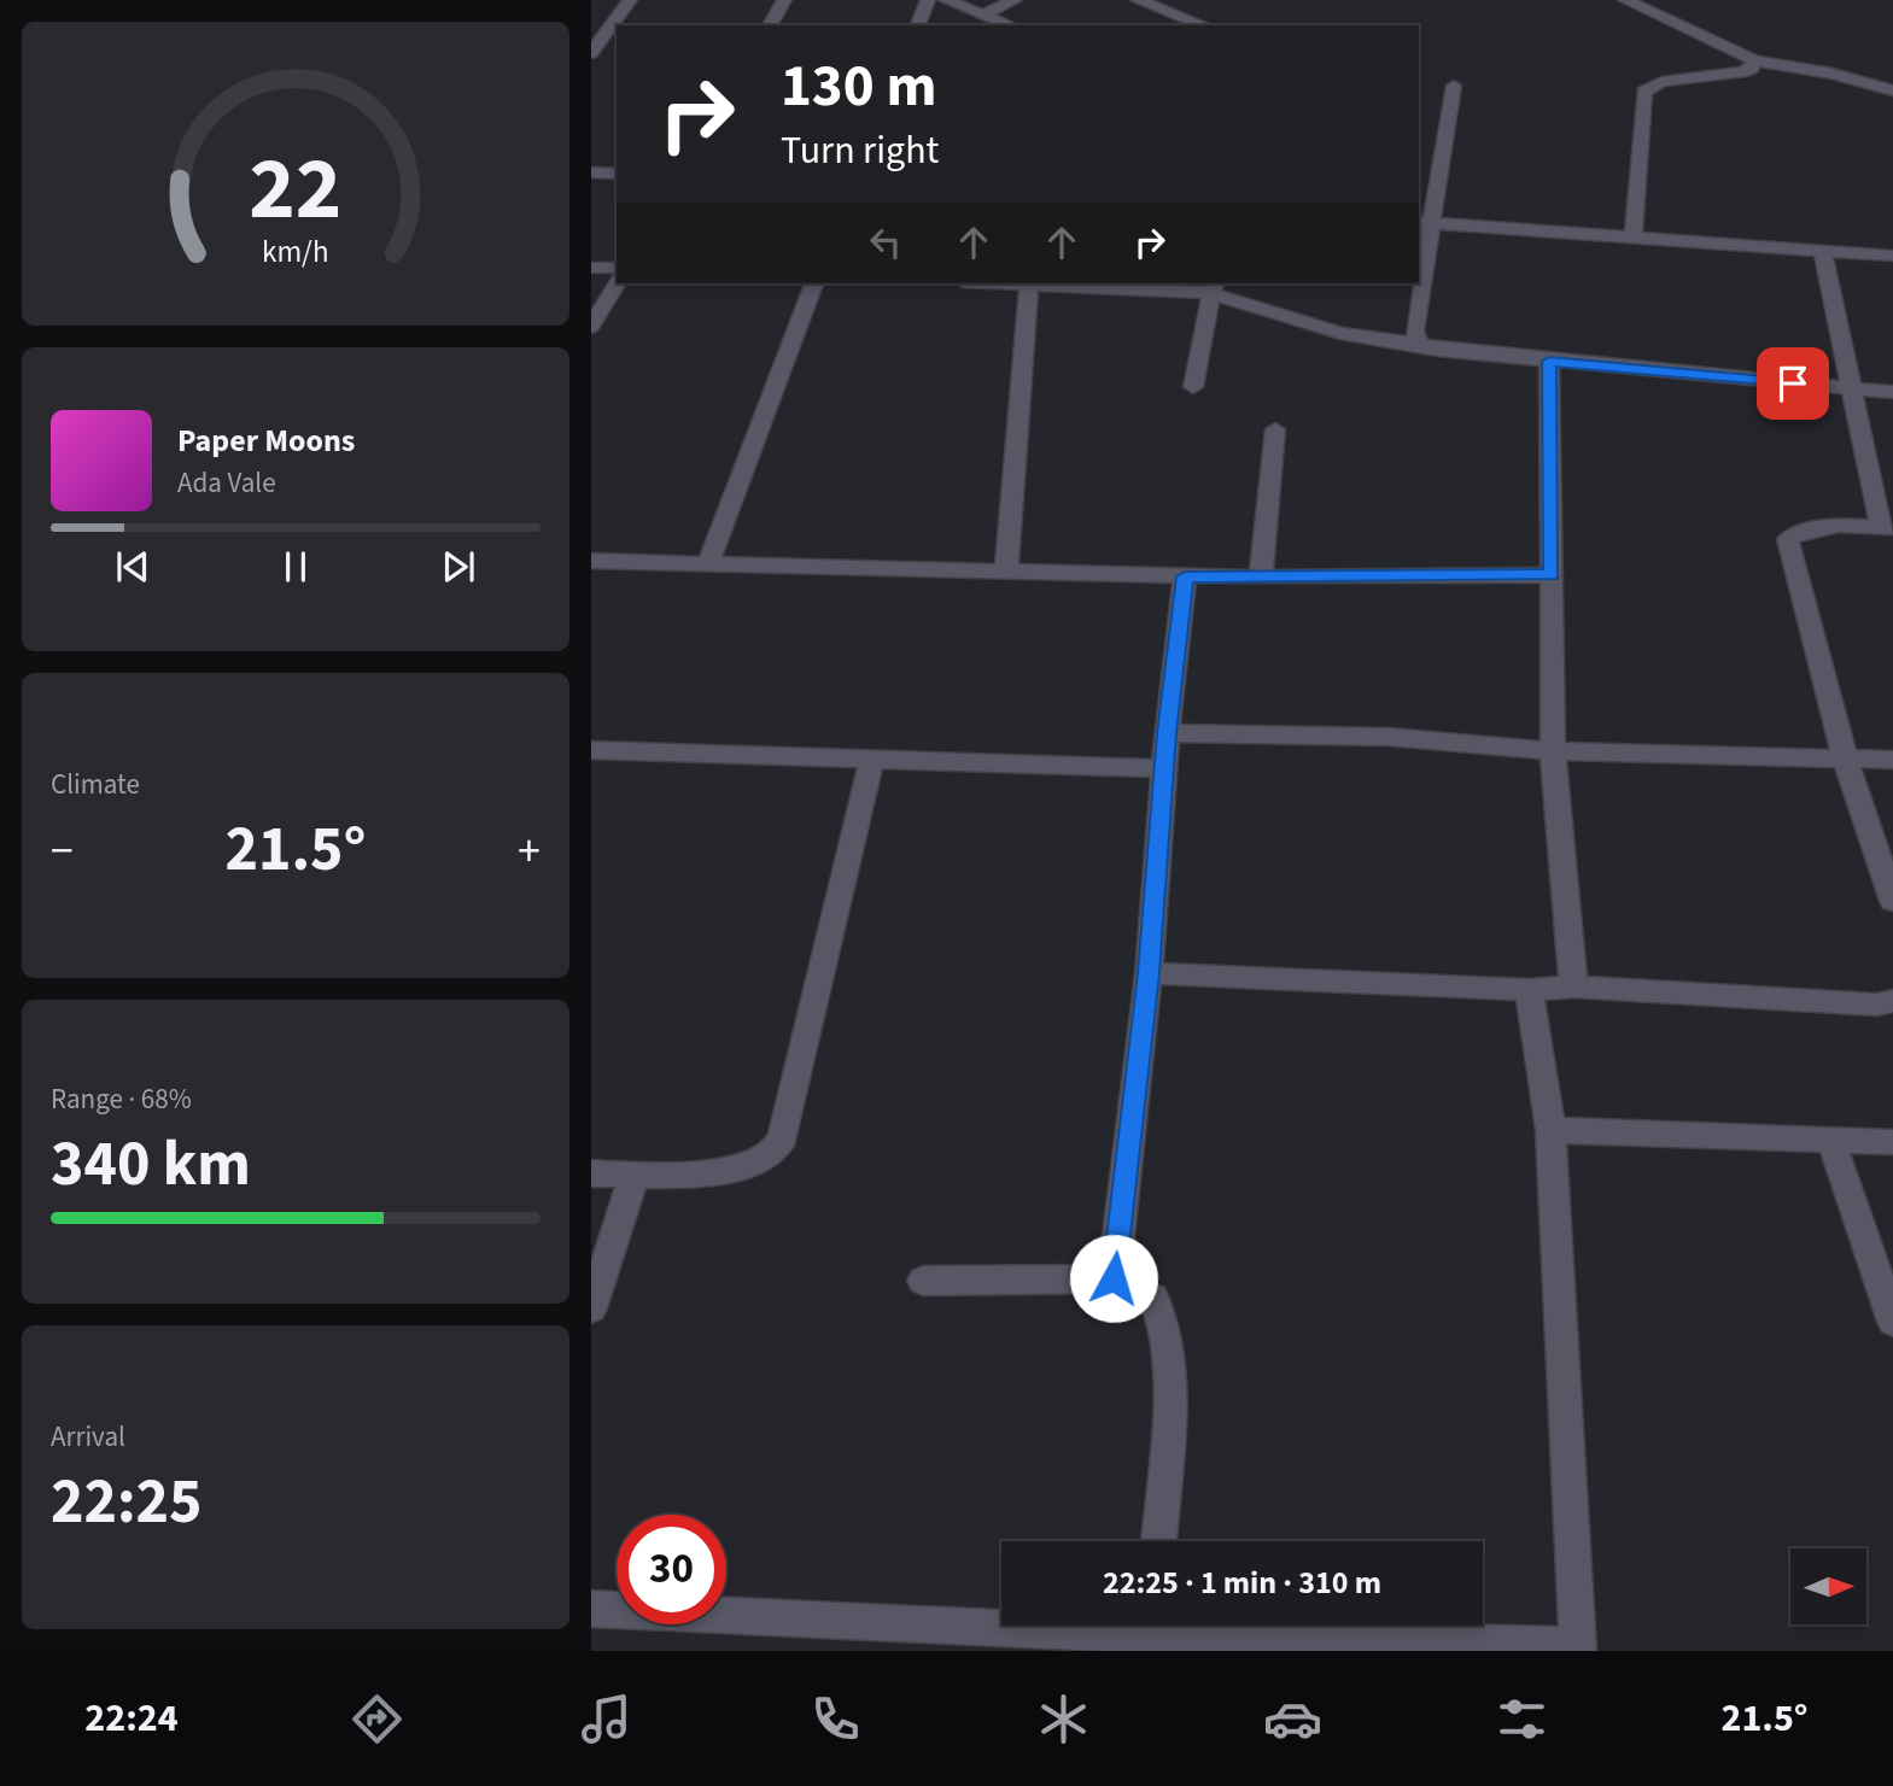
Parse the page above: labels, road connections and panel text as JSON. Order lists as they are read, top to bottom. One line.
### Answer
{"north":"right","page":{"turn":["130 m","Turn right"],"song":["Paper Moons","Ada Vale"],"tile":["Climate",["Range · 68%","340 km"],["Arrival","22:25"]],"heat":["−","21.5°","+"],"limit":"30","trip":"22:25 · 1 min · 310 m","tabs":["22:24","21.5°"],"gauge":["22","km/h"]}}
